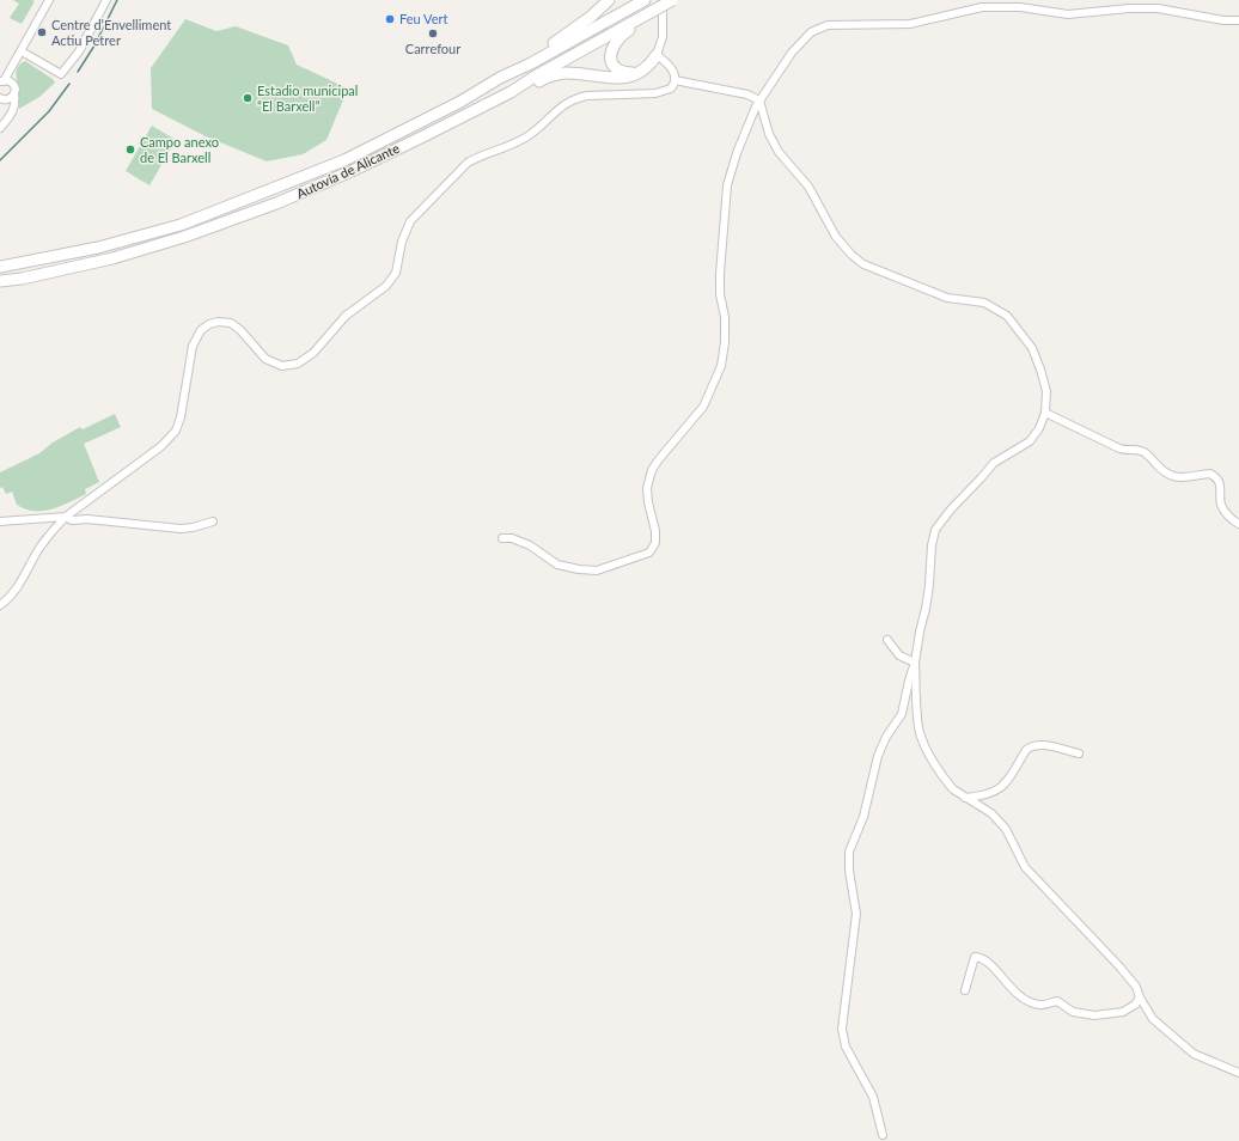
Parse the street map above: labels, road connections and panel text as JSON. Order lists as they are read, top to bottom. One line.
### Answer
{"streets":{"highway":["Autovía de Alicante"]},"places":["Feu Vert","Centre d’Envelliment Actiu Petrer","Carrefour","Estadio municipal “El Barxell”","Campo anexo de El Barxell"]}
